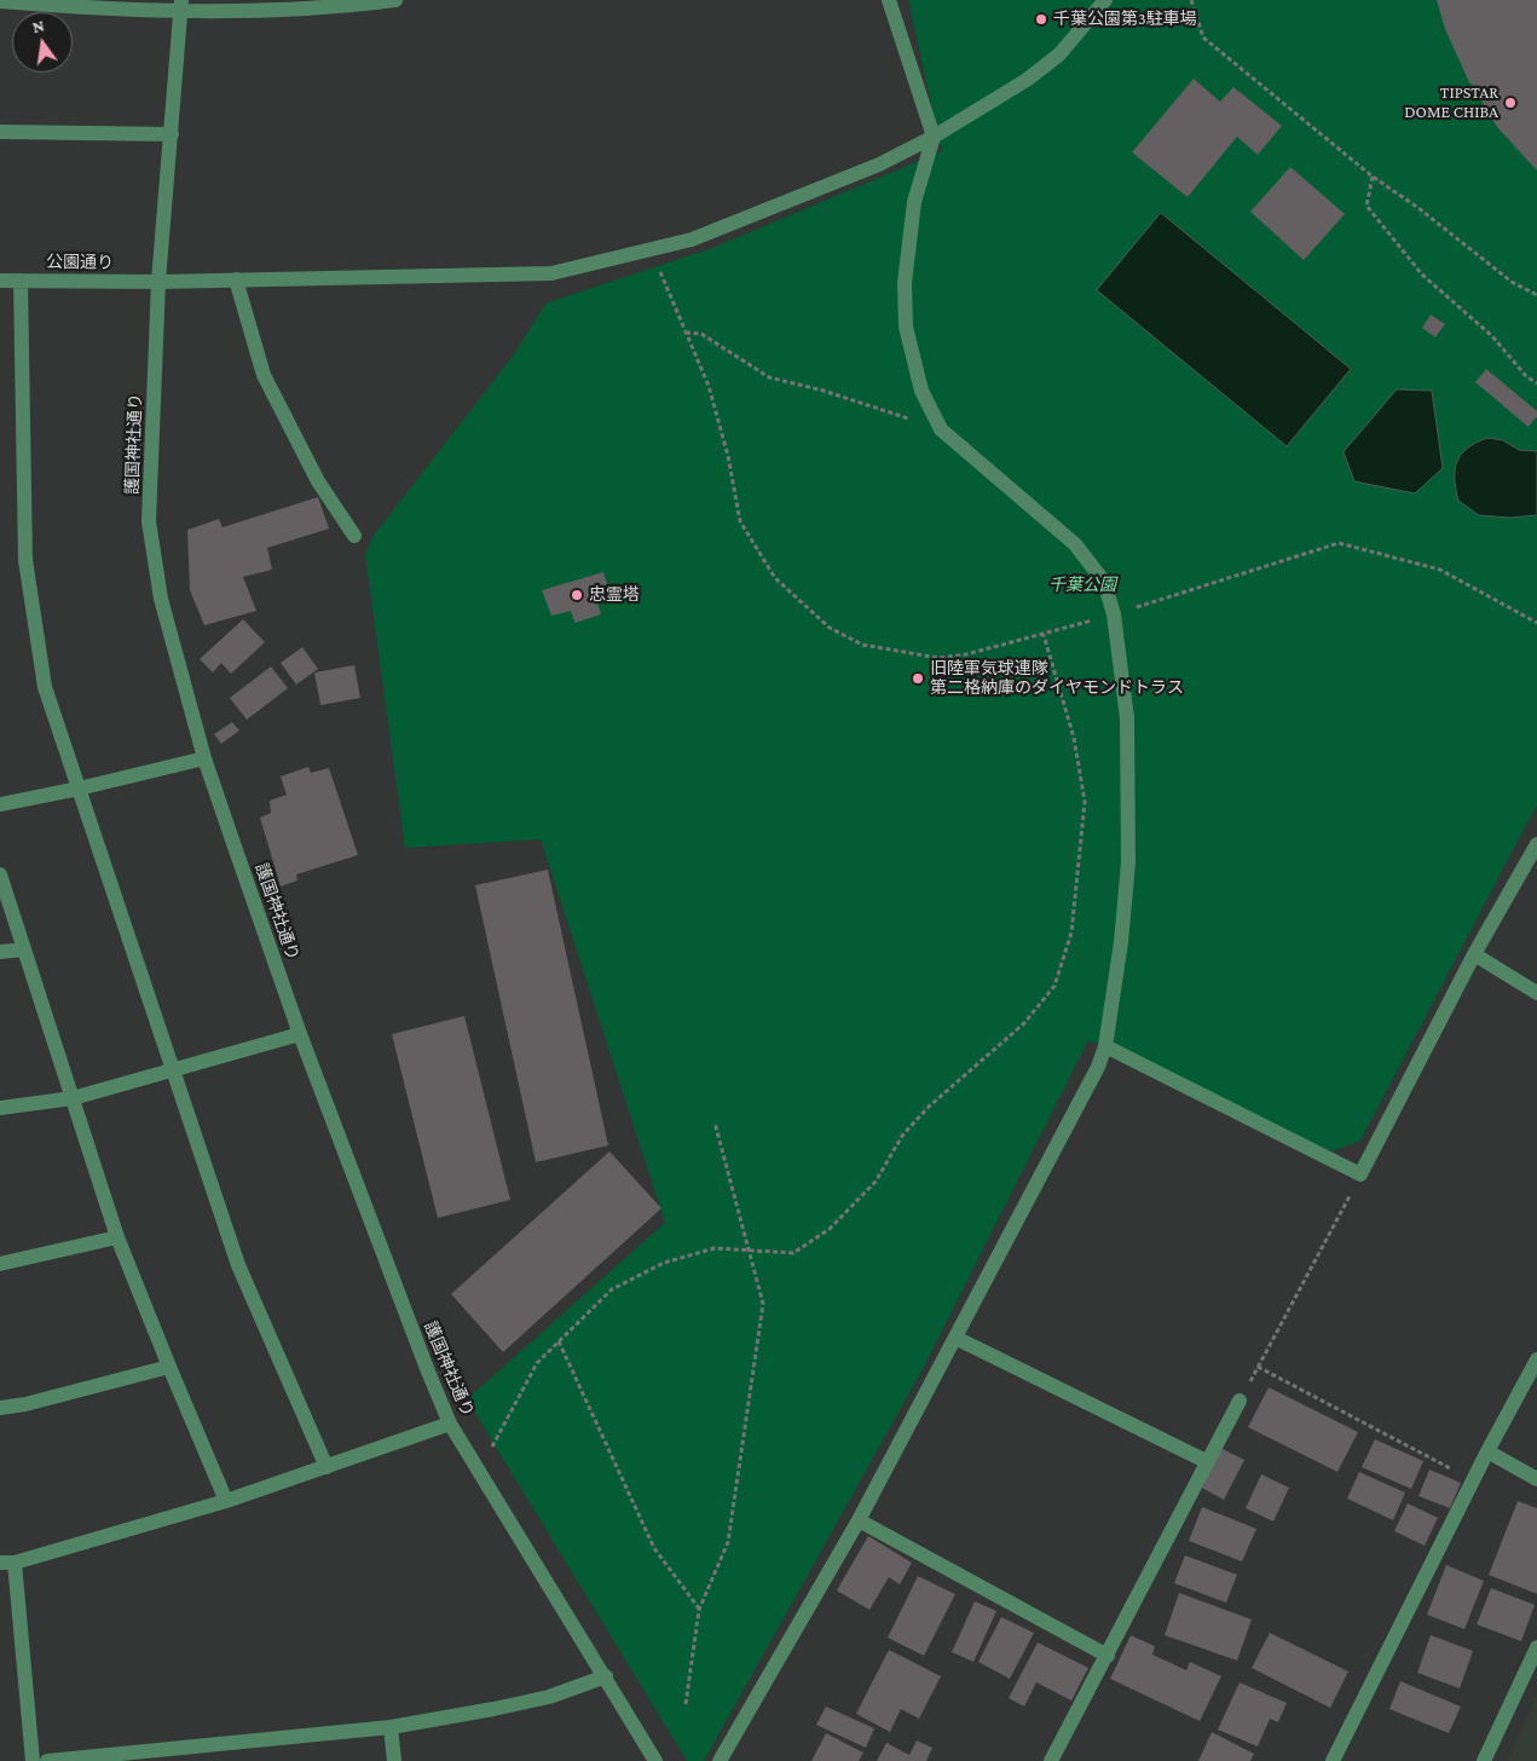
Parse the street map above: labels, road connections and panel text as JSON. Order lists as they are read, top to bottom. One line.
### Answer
{"streets":{"street":["公園通り","護国神社通り"]},"crossings":[["公園通り","護国神社通り"]],"parks":["千葉公園"],"places":["千葉公園第3駐車場","TIPSTAR DOME CHIBA","忠霊塔","旧陸軍気球連隊 第二格納庫のダイヤモンドトラス"],"north":"top"}
